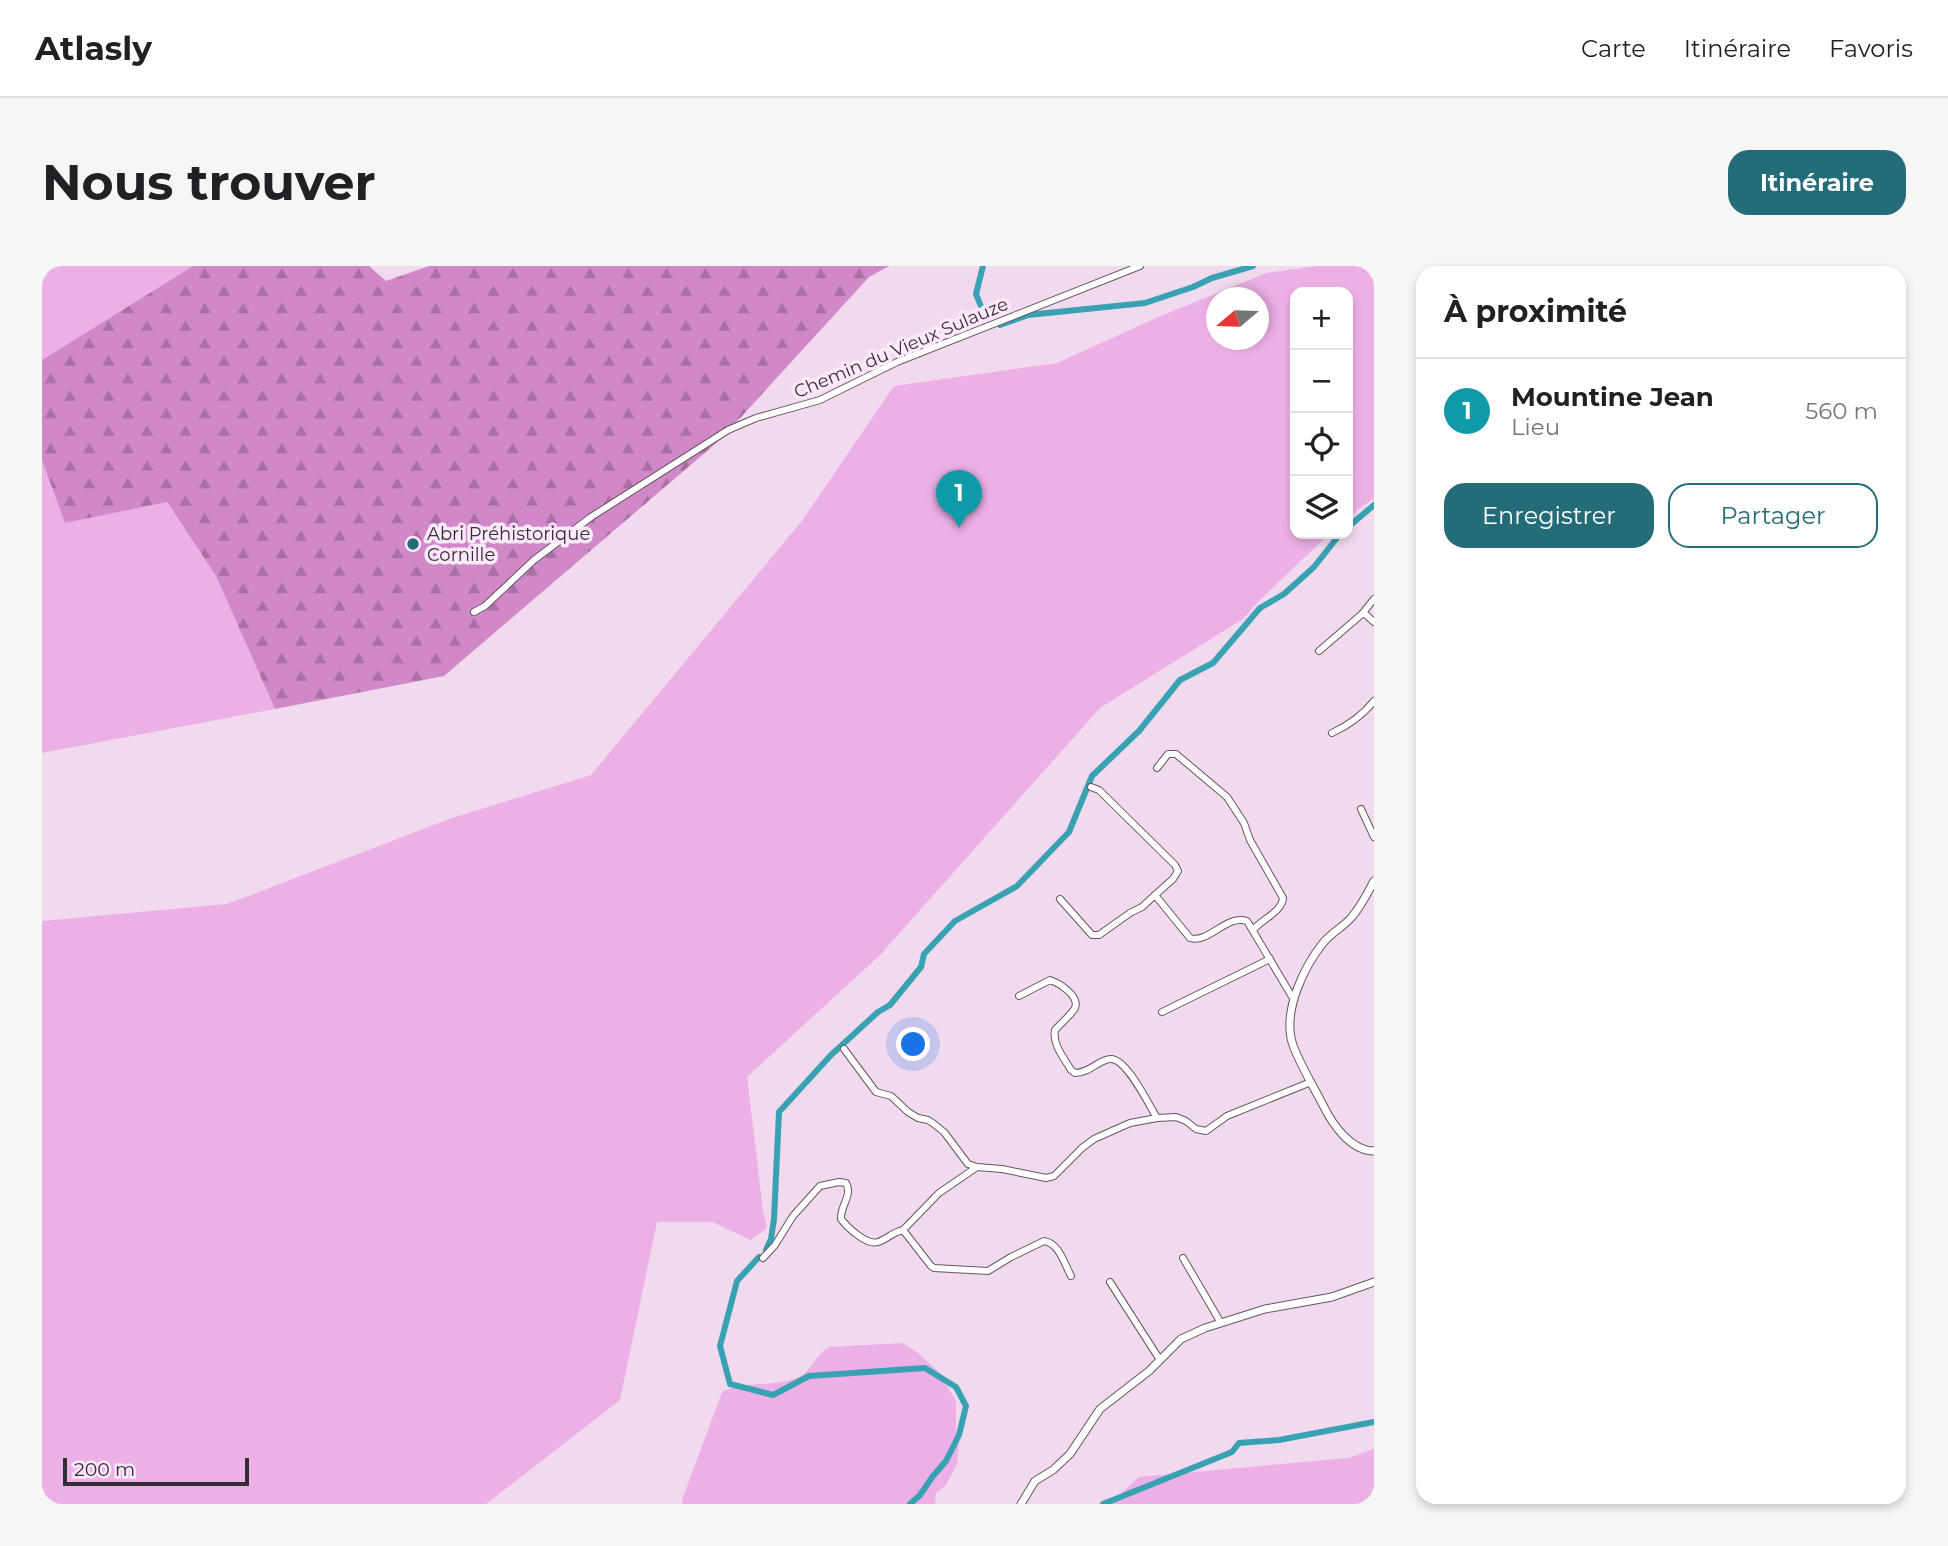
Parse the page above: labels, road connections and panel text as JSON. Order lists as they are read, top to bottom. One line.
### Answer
{"streets":{"street":["Chemin du Vieux Sulauze"]},"places":["Abri Préhistorique Cornille"],"scale_bar":"200 m","north":"left","page":{"header":"Atlasly","nav":["Carte","Itinéraire","Favoris"],"buttons":["Itinéraire",["Enregistrer","Partager"]],"title":"Nous trouver","heading":"À proximité","map_buttons":["+","−"],"list":[{"mark":"1","name":"Mountine Jean","note":"Lieu","value":"560 m"}],"pins":"1","scale":"200 m"}}
